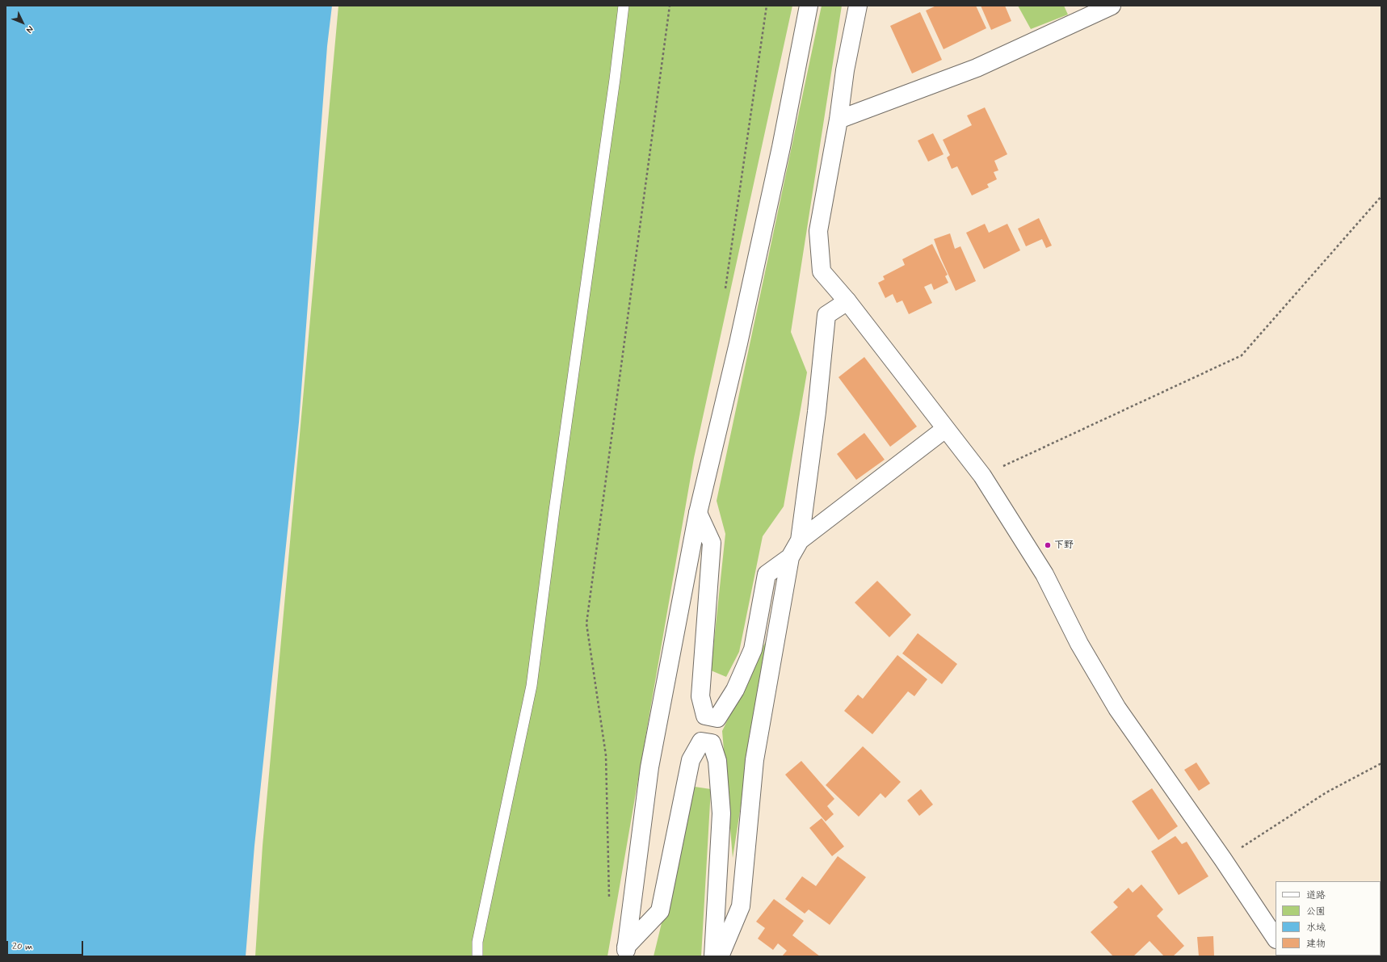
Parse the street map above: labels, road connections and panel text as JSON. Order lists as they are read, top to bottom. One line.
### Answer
{"places":["下野"],"legend":["道路","公園","水域","建物"],"scale_bar":"20 m","north":"bottom right"}
